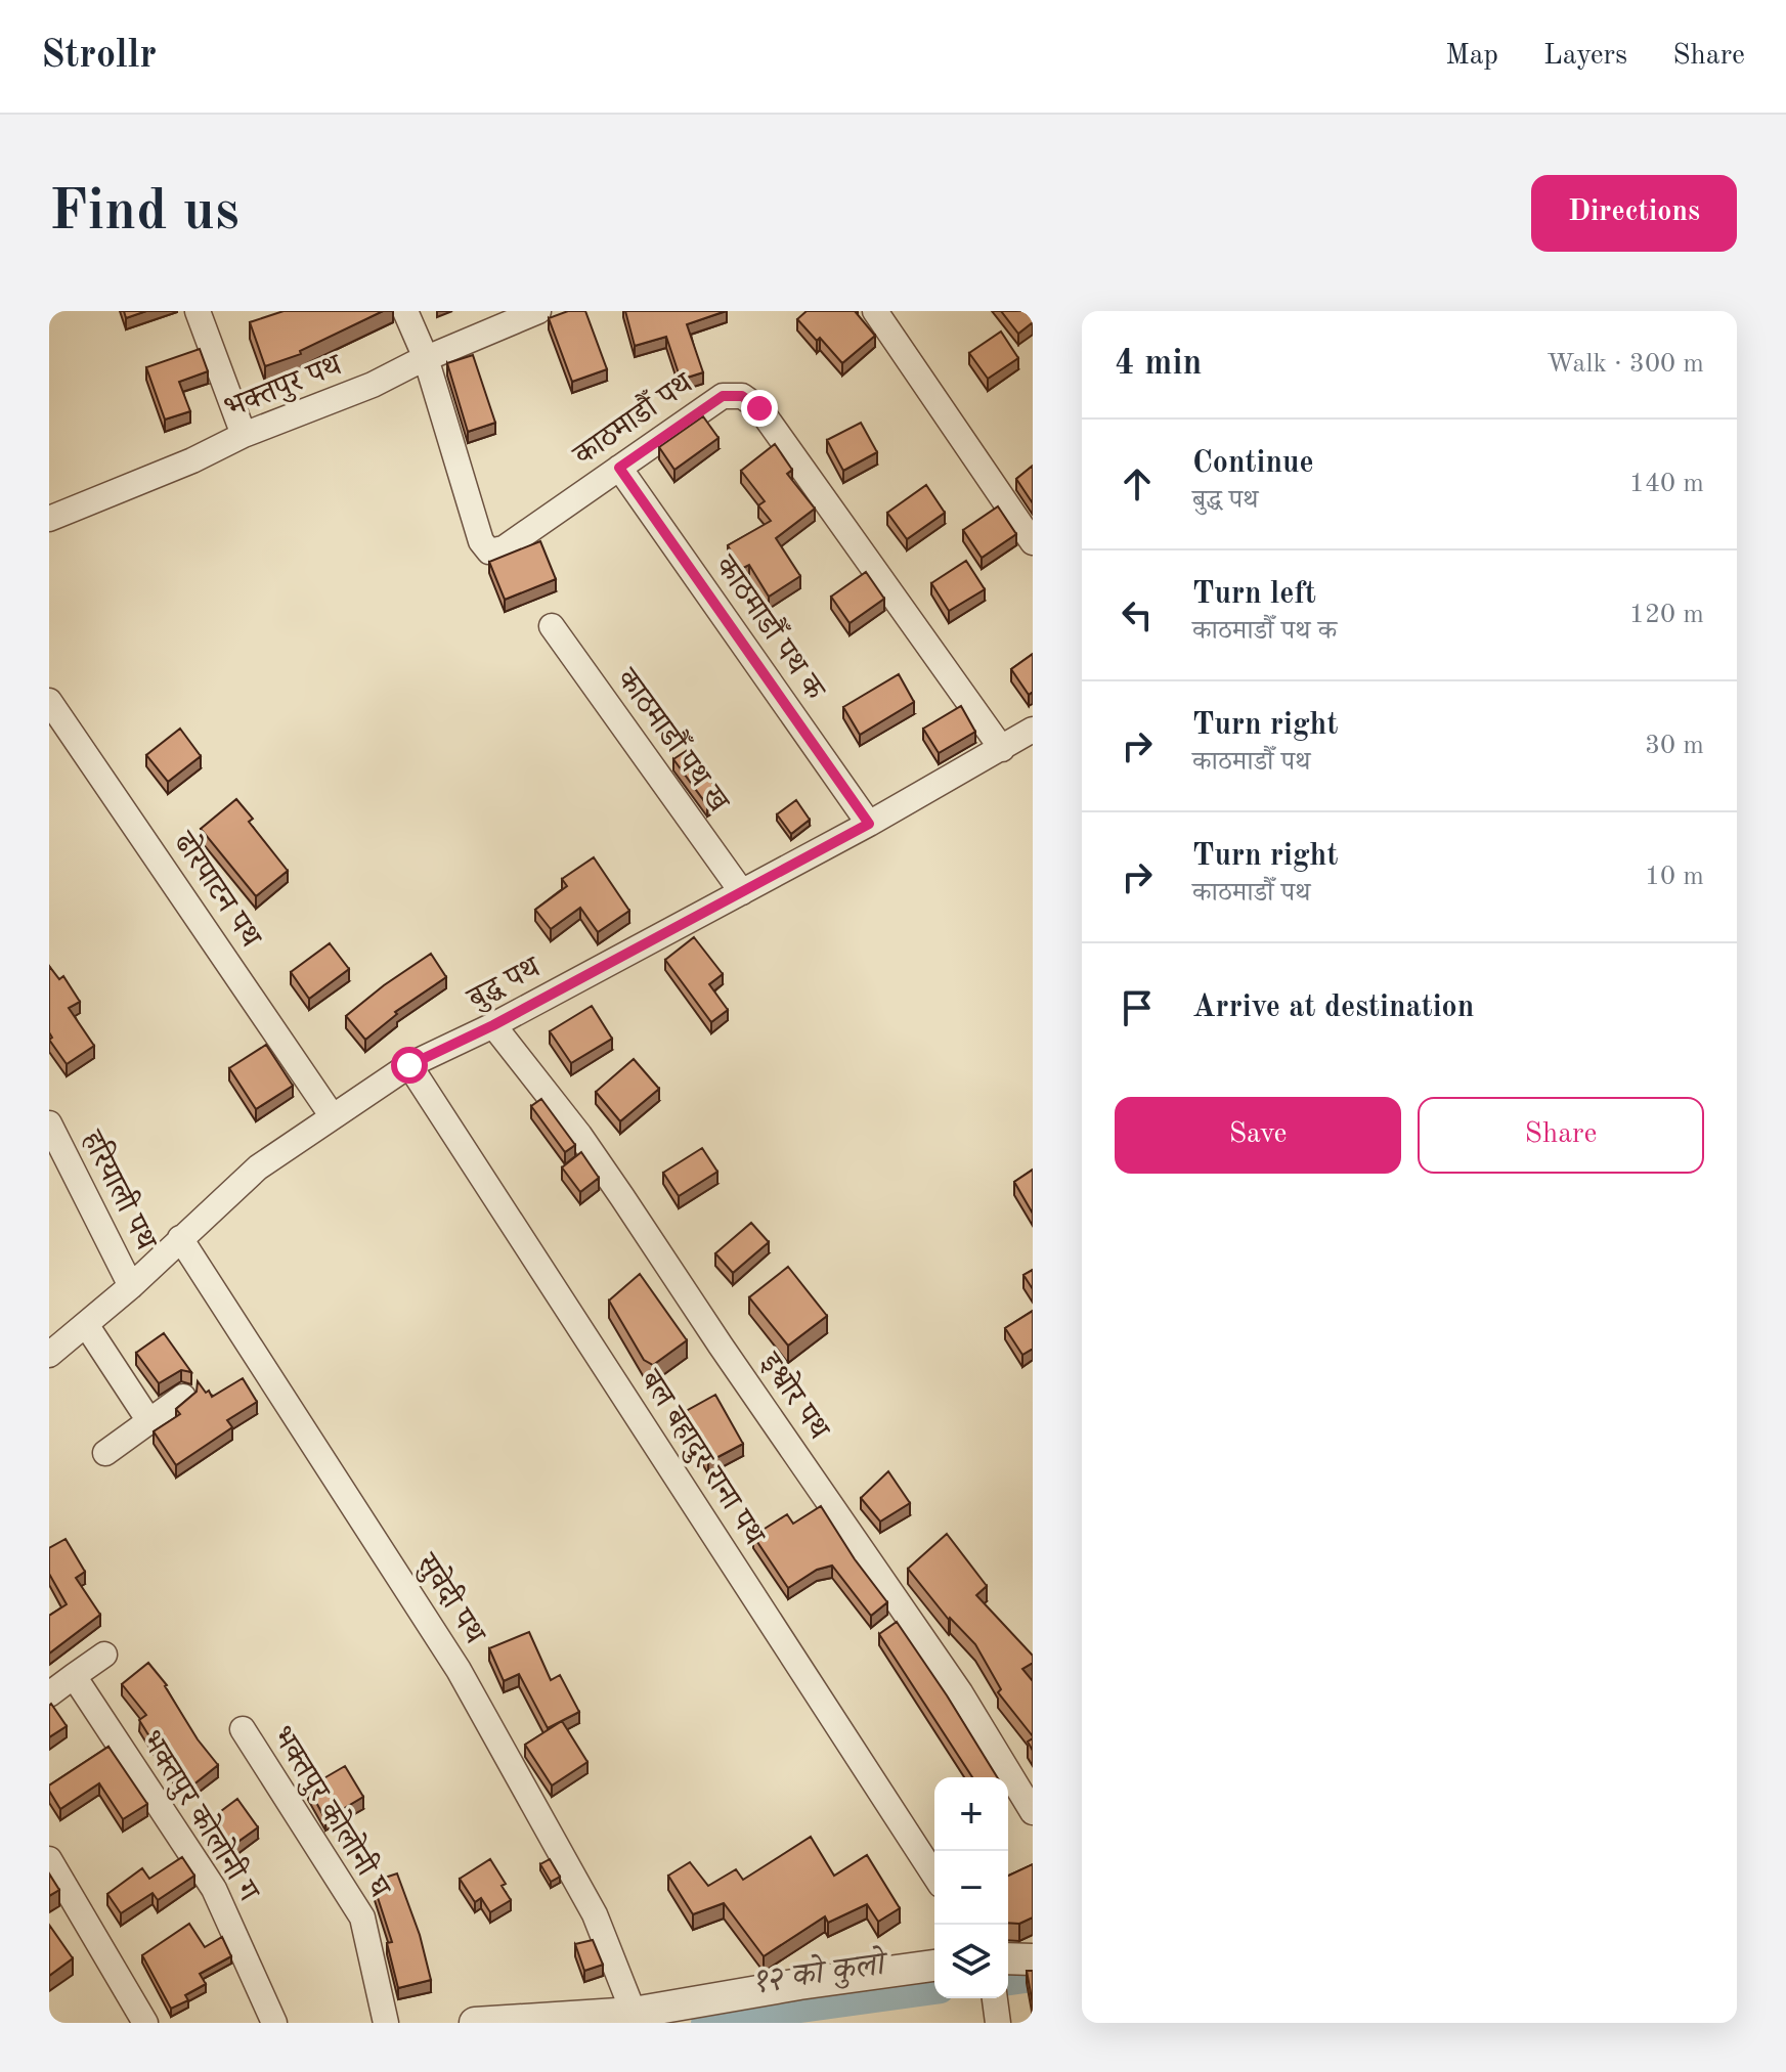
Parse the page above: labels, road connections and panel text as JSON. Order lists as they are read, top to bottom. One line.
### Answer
{"streets":{"street":["भक्तपुर पथ","काठमाडौँ पथ","काठमाडौँ पथ क","काठमाडौँ पथ ख","ढोरपाटन पथ","बुद्ध पथ","हरियाली पथ","इश्वोर पथ","बल बहादुर राना पथ","सुवेदी पथ","भक्तपुर कोलोनी घ","भक्तपुर कोलोनी ग"]},"crossings":[["भक्तपुर पथ","काठमाडौँ पथ"],["काठमाडौँ पथ","काठमाडौँ पथ क"],["काठमाडौँ पथ","बुद्ध पथ"],["काठमाडौँ पथ क","बुद्ध पथ"],["काठमाडौँ पथ ख","बुद्ध पथ"],["ढोरपाटन पथ","बुद्ध पथ"],["बुद्ध पथ","हरियाली पथ"],["बुद्ध पथ","इश्वोर पथ"],["बुद्ध पथ","बल बहादुर राना पथ"],["बुद्ध पथ","सुवेदी पथ"]],"water":["१२ को कुलो"],"page":{"header":"Strollr","nav":["Map","Layers","Share"],"buttons":["Directions",["Save","Share"]],"title":"Find us","heading":["4 min","Walk · 300 m"],"list":[["Continue","बुद्ध पथ","140 m"],["Turn left","काठमाडौँ पथ क","120 m"],["Turn right","काठमाडौँ पथ","30 m"],["Turn right","काठमाडौँ पथ","10 m"],"Arrive at destination"],"map_buttons":["+","−"]}}
